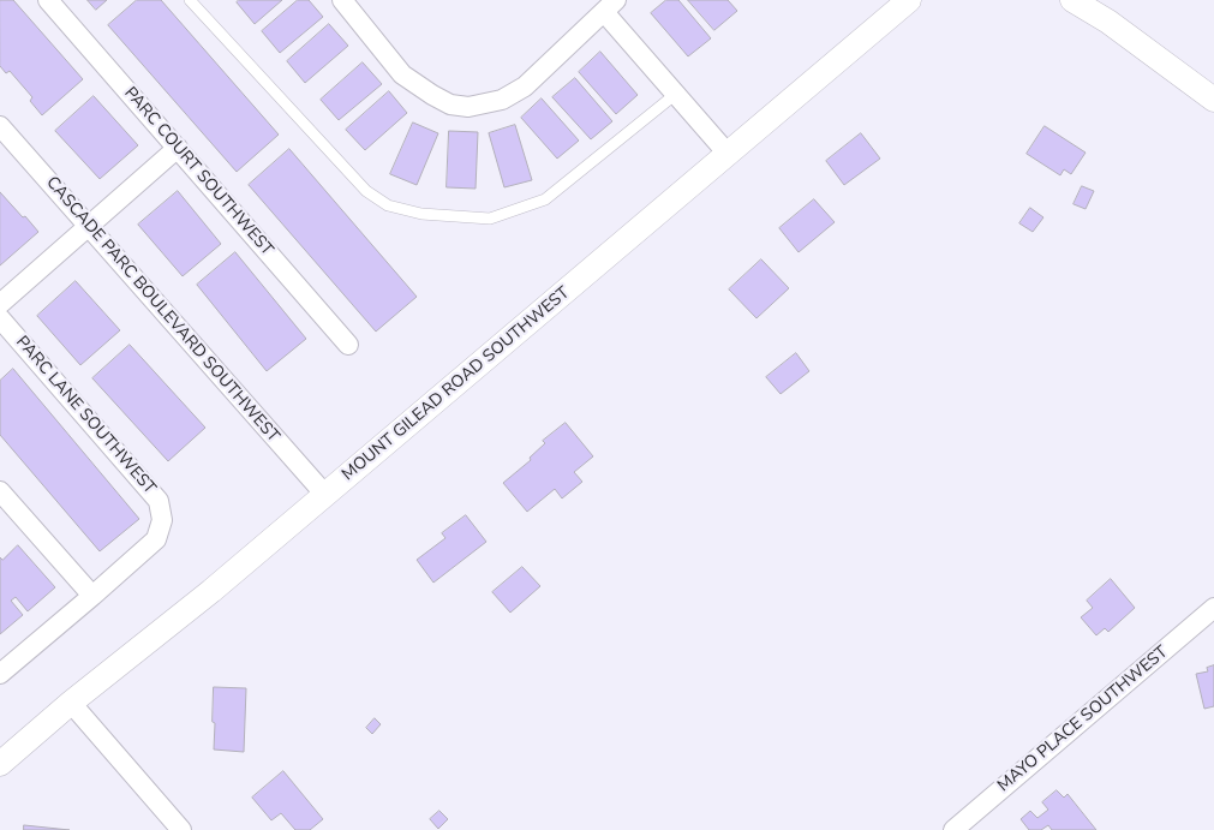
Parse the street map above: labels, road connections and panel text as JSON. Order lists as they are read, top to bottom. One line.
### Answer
{"streets":{"street":["PARC COURT SOUTHWEST","CASCADE PARC BOULEVARD SOUTHWEST","MOUNT GILEAD ROAD SOUTHWEST","PARC LANE SOUTHWEST","MAYO PLACE SOUTHWEST"]},"crossings":[["CASCADE PARC BOULEVARD SOUTHWEST","MOUNT GILEAD ROAD SOUTHWEST"]]}
